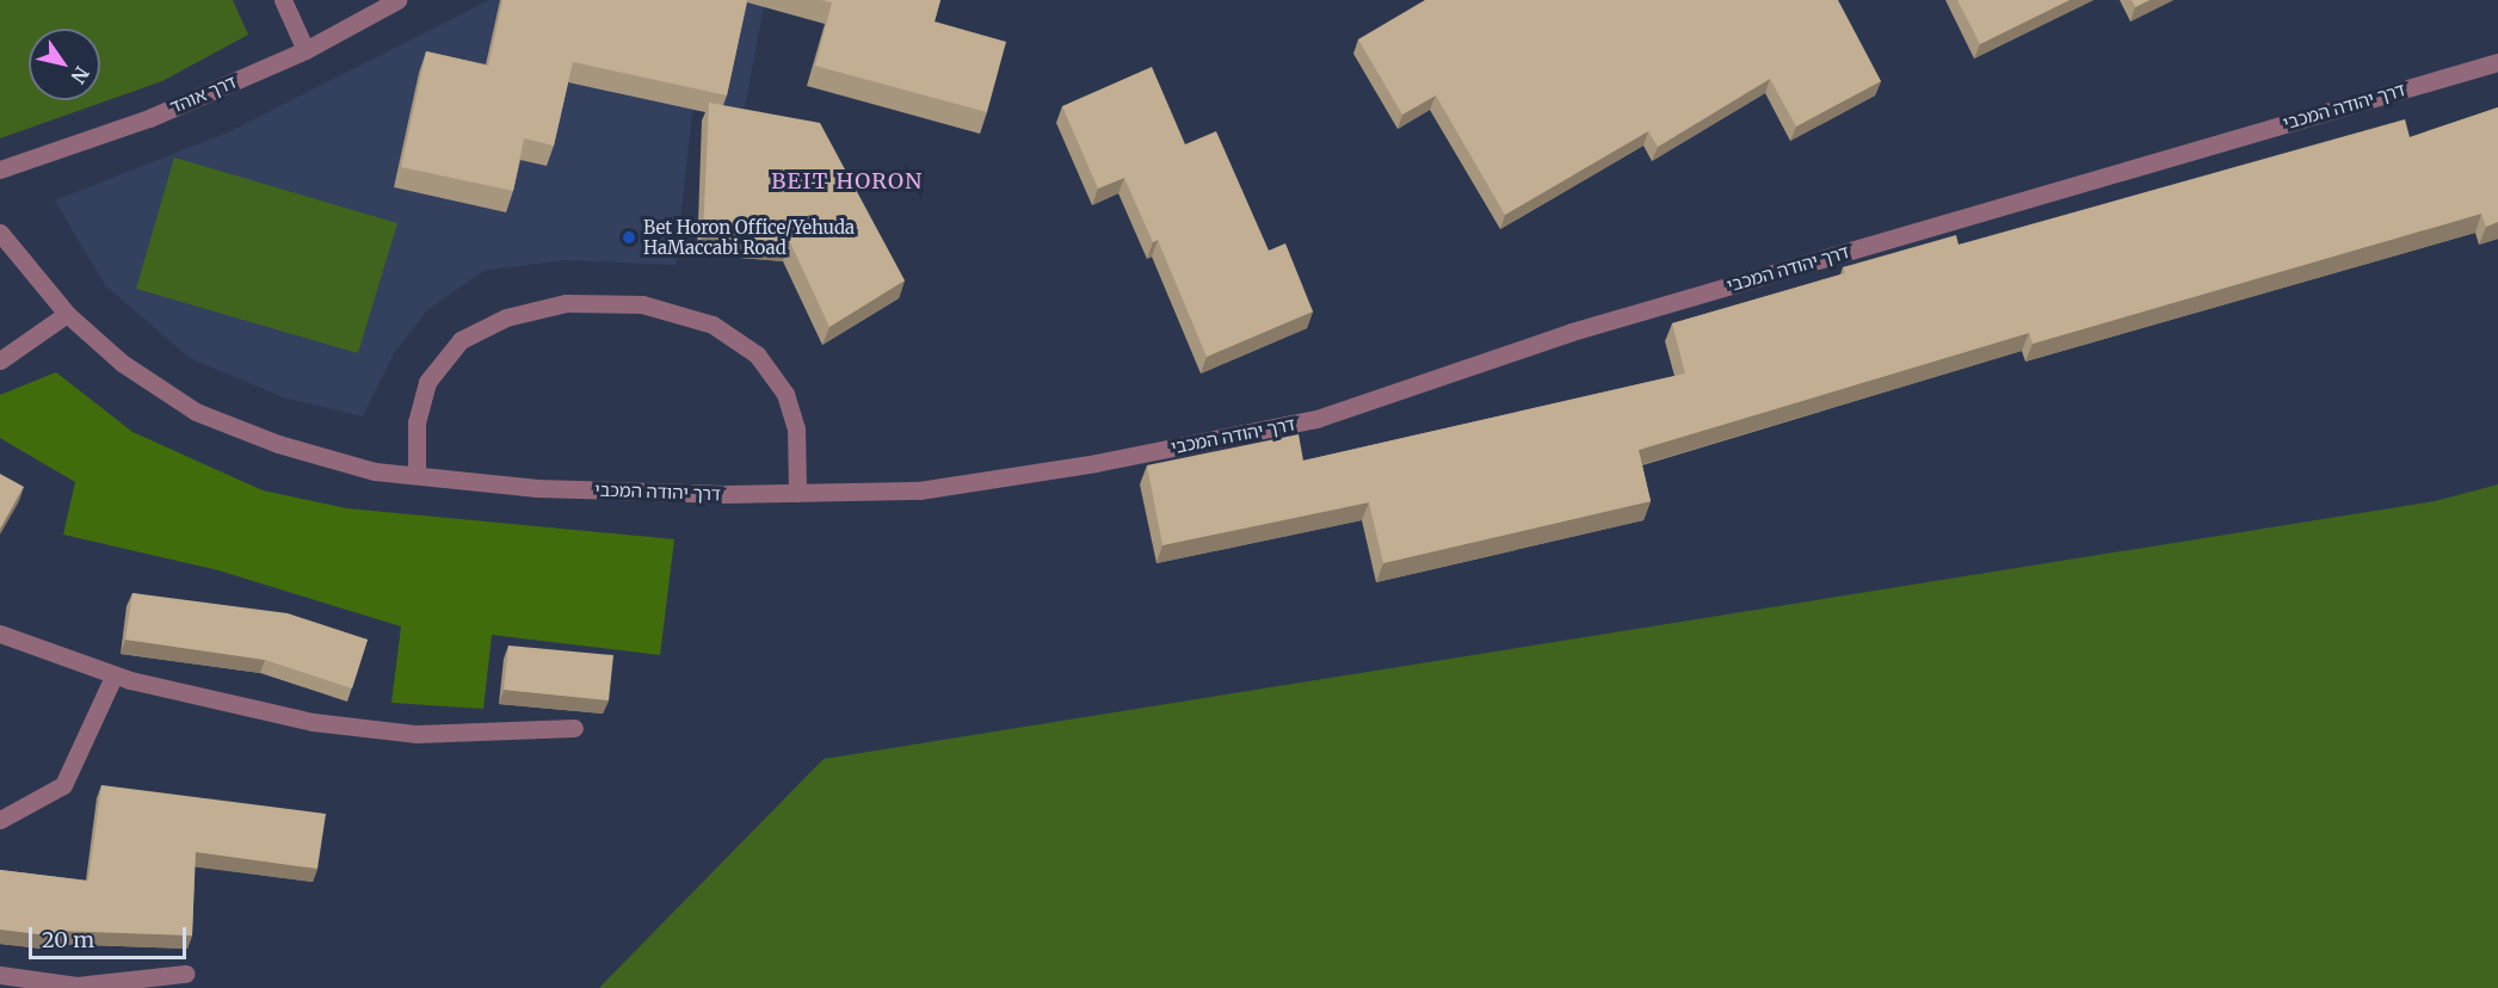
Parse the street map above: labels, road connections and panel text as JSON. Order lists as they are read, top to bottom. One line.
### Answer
{"streets":{"street":["דרך אוהד","דרך יהודה המכבי"]},"districts":["BEIT HORON"],"places":["Bet Horon Office/Yehuda HaMaccabi Road"],"scale_bar":"20 m","north":"bottom right"}
